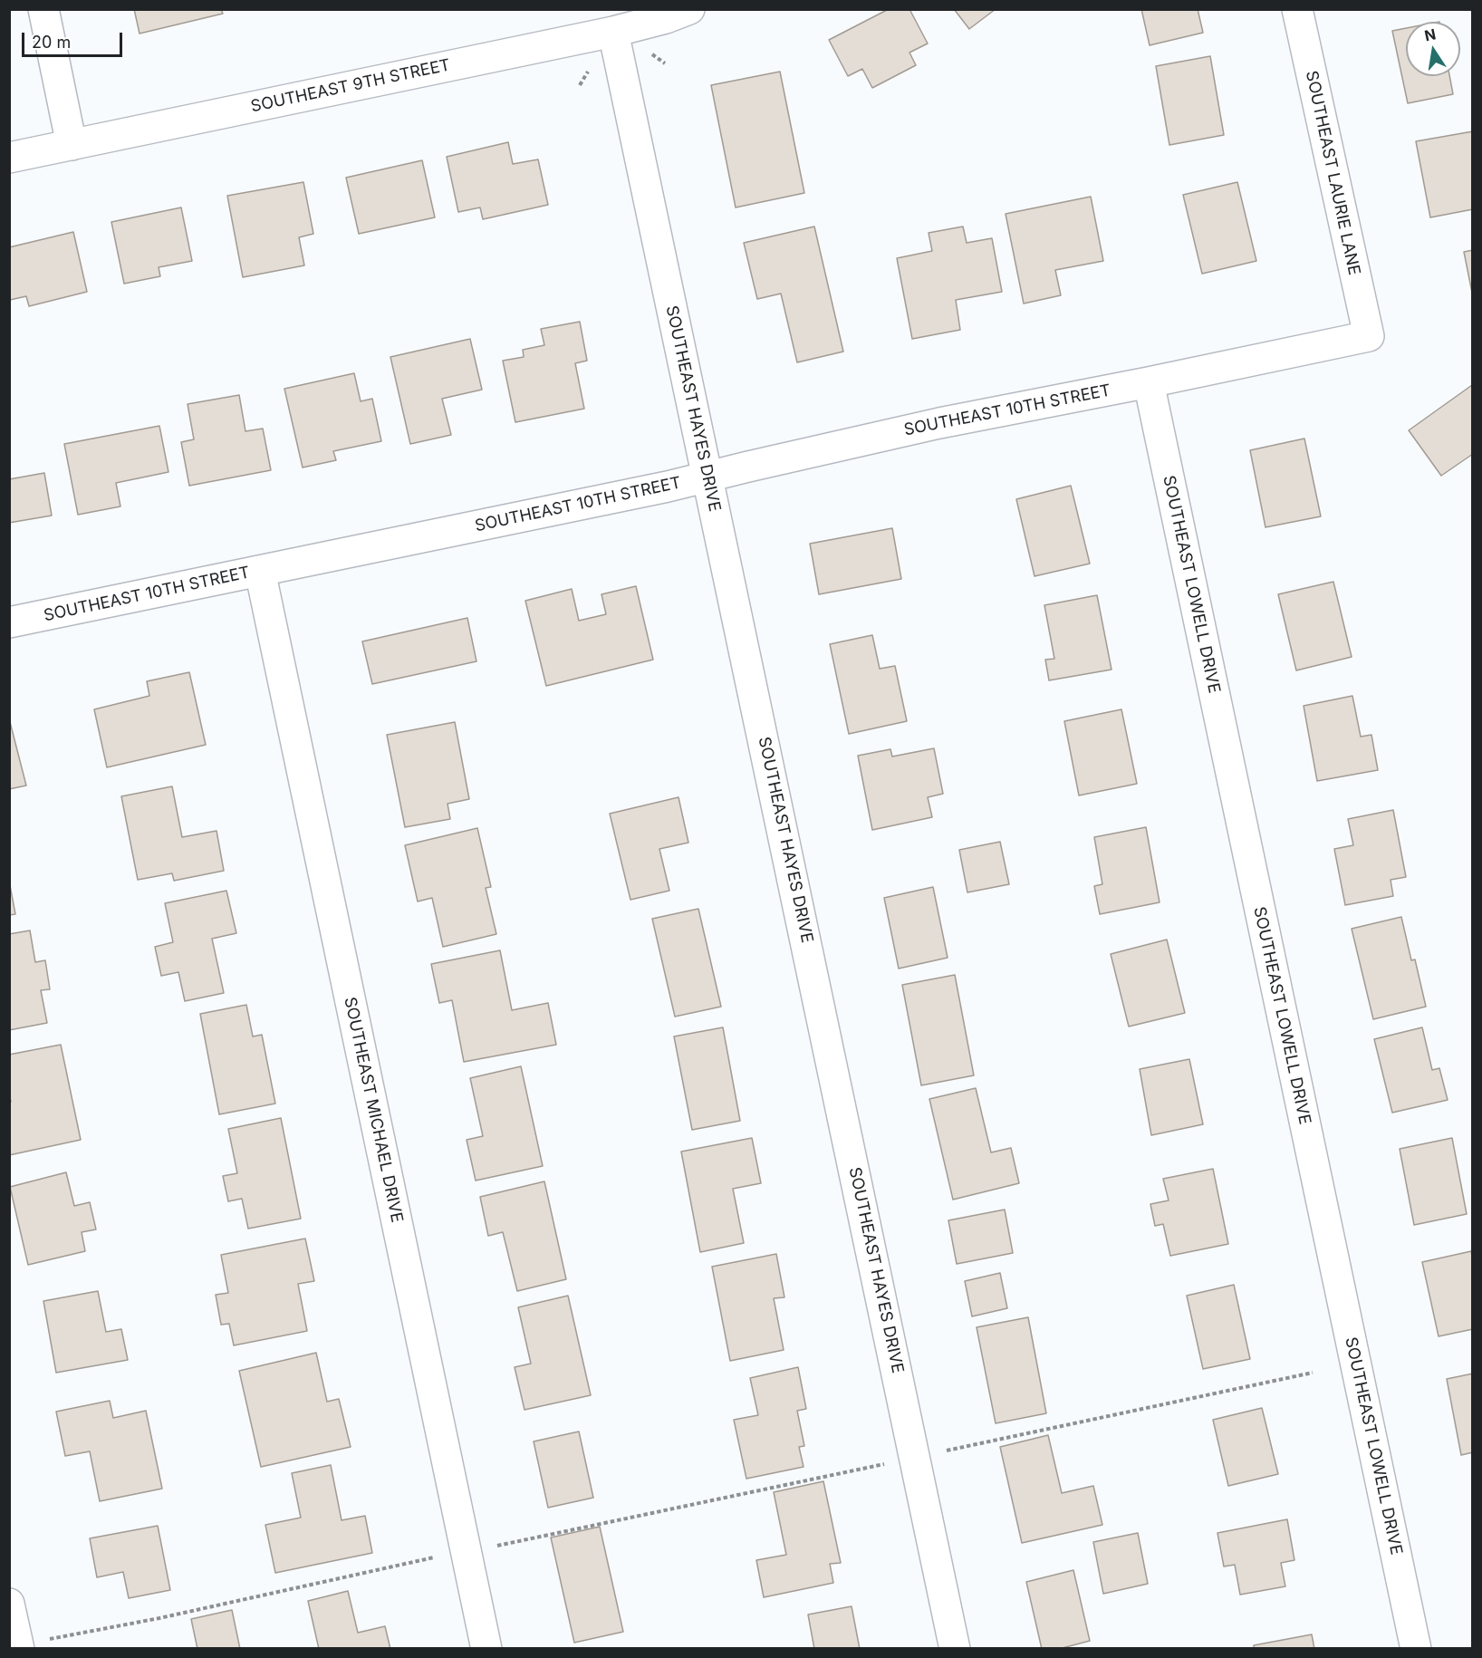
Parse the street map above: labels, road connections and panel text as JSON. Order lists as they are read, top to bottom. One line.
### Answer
{"streets":{"street":["SOUTHEAST 9TH STREET","SOUTHEAST LAURIE LANE","SOUTHEAST HAYES DRIVE","SOUTHEAST 10TH STREET","SOUTHEAST LOWELL DRIVE","SOUTHEAST MICHAEL DRIVE"]},"crossings":[["SOUTHEAST 9TH STREET","SOUTHEAST HAYES DRIVE"],["SOUTHEAST LAURIE LANE","SOUTHEAST 10TH STREET"],["SOUTHEAST HAYES DRIVE","SOUTHEAST 10TH STREET"],["SOUTHEAST 10TH STREET","SOUTHEAST LOWELL DRIVE"],["SOUTHEAST 10TH STREET","SOUTHEAST MICHAEL DRIVE"]],"scale_bar":"20 m","north":"top"}
